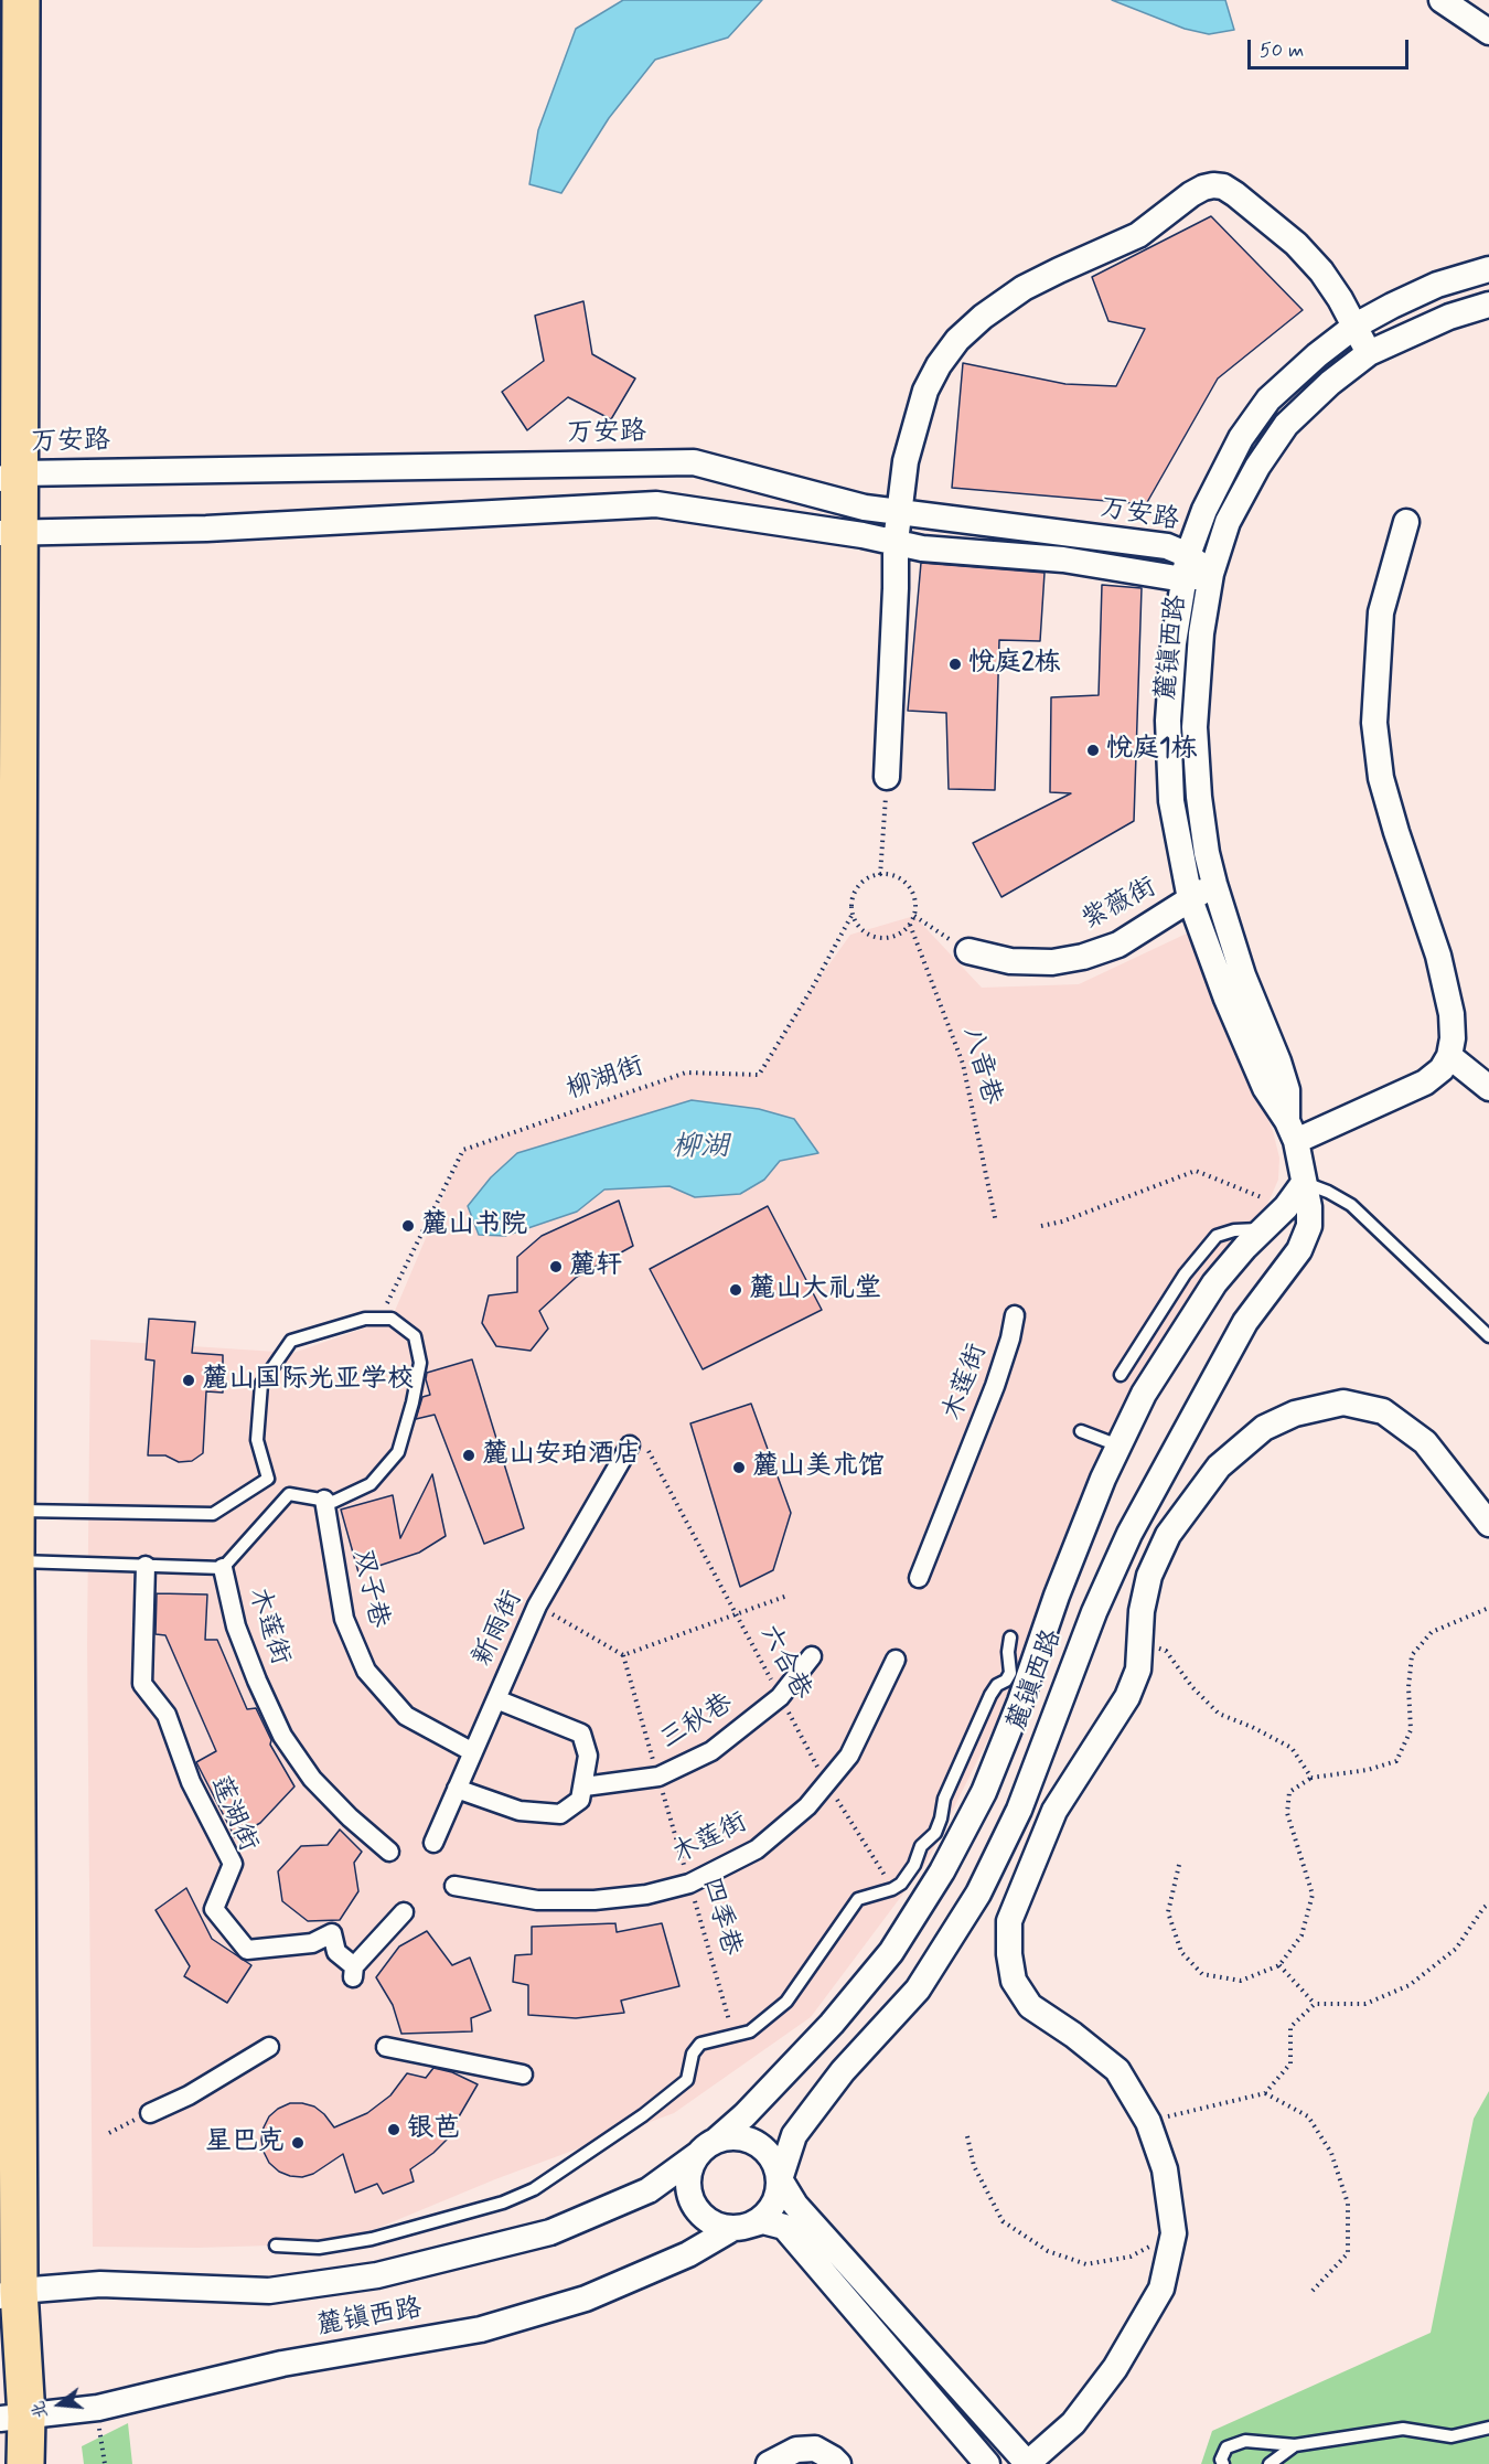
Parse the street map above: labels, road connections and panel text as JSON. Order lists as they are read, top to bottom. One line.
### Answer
{"streets":{"street":["万安路","麓镇西路","紫薇街","木莲街","双子巷","新雨街","三秋巷","莲湖街"],"path":["八音巷","柳湖街","六合巷","四季巷"]},"crossings":[["万安路","麓镇西路"],["麓镇西路","紫薇街"],["八音巷","柳湖街"],["木莲街","六合巷"],["木莲街","四季巷"],["双子巷","新雨街"],["六合巷","三秋巷"],["三秋巷","四季巷"]],"water":["柳湖"],"places":["悦庭2栋","悦庭1栋","麓山书院","麓轩","麓山大礼堂","麓山国际光亚学校","麓山安珀酒店","麓山美术馆","银芭","星巴克"],"scale_bar":"50 m","north":"left"}
